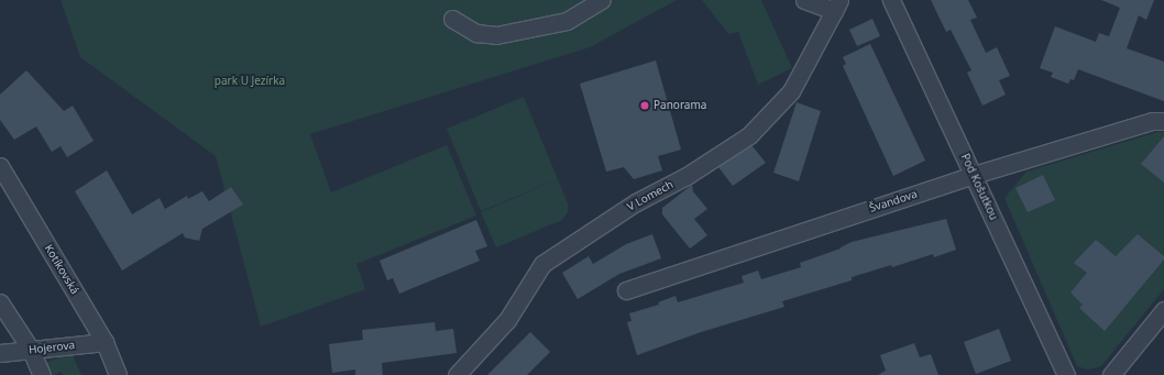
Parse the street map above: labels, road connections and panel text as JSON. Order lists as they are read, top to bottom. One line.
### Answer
{"streets":{"street":["Pod Košutkou","V Lomech","Švandova","Kotíkovská","Hojerova"]},"crossings":[["Pod Košutkou","Švandova"],["Kotíkovská","Hojerova"]],"parks":["park U Jezírka"],"places":["Panorama"]}
